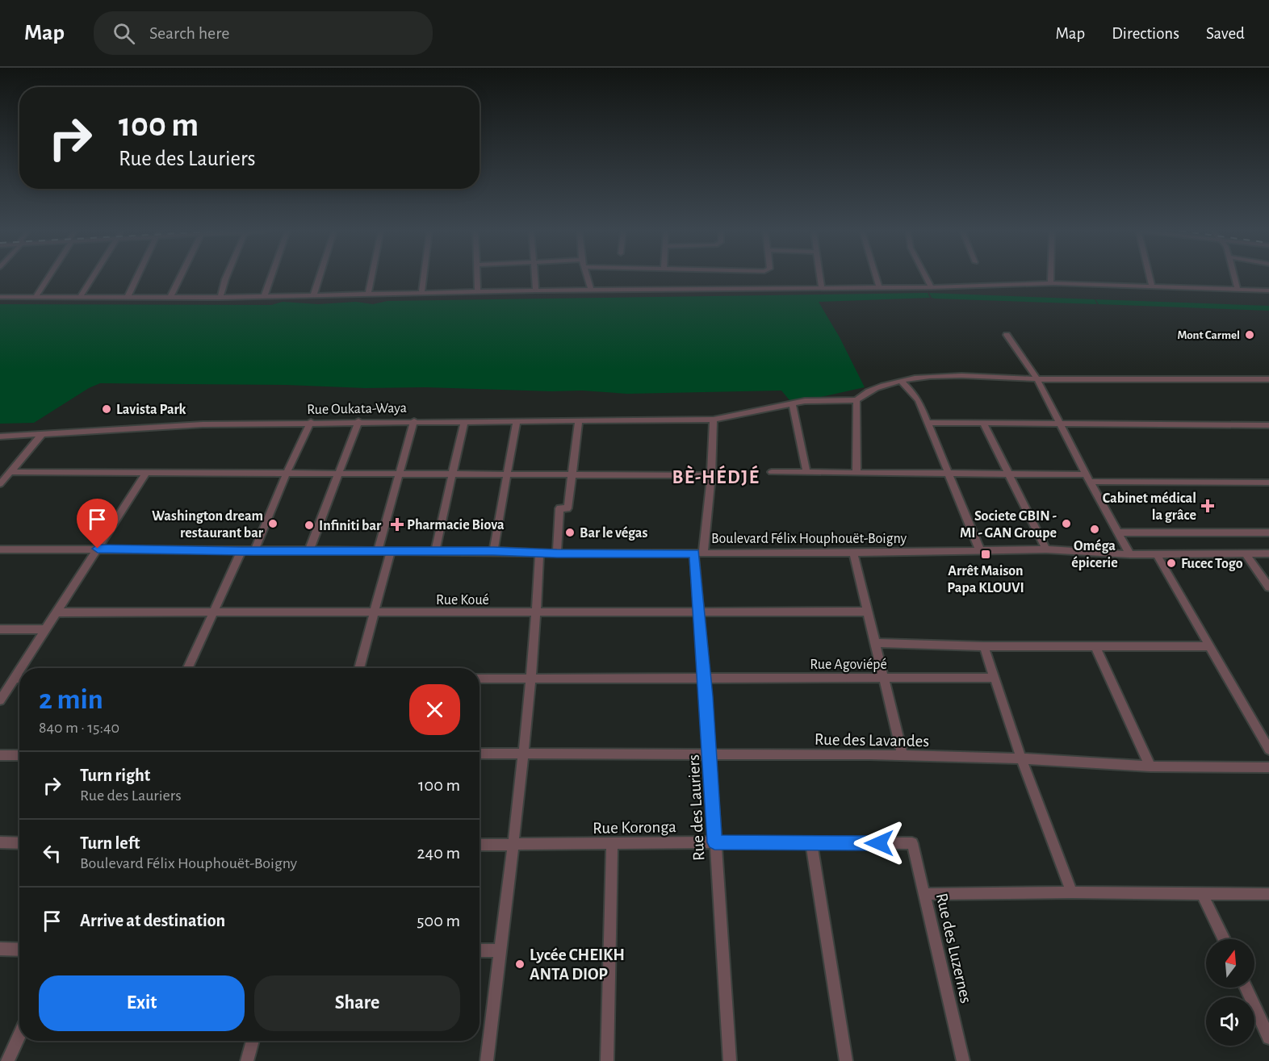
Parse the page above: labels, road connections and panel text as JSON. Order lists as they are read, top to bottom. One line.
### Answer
{"streets":{"street":["Rue Oukata-Waya","Boulevard Félix Houphouët-Boigny","Rue Koué","Rue Agoviépé","Rue des Lavandes","Rue des Lauriers","Rue Koronga","Rue des Luzernes"]},"crossings":[["Rue Oukata-Waya","Rue des Lauriers"],["Boulevard Félix Houphouët-Boigny","Rue des Lauriers"],["Rue Koué","Rue des Lauriers"],["Rue Agoviépé","Rue des Lauriers"],["Rue des Lavandes","Rue des Lauriers"],["Rue des Lauriers","Rue Koronga"],["Rue Koronga","Rue des Luzernes"]],"districts":["BÈ-HÉDJÉ"],"places":{"other":["Mont Carmel","Lavista Park","Washington dream restaurant bar","Societe GBIN - MI - GAN Groupe","Infiniti bar","Oméga épicerie","Bar le végas","Fucec Togo","Lycée CHEIKH ANTA DIOP"],"health":["Cabinet médical la grâce","Pharmacie Biova"],"transit":["Arrêt Maison Papa KLOUVI"]},"north":"top","page":{"header":"Map","search":"Search here","nav":["Map","Directions","Saved"],"turn":["100 m","Rue des Lauriers"],"heading":["2 min","840 m · 15:40"],"list":[{"name":"Turn right","note":"Rue des Lauriers","value":"100 m"},{"name":"Turn left","note":"Boulevard Félix Houphouët-Boigny","value":"240 m"},{"name":"Arrive at destination","value":"500 m"}],"buttons":["Exit","Share"]}}
